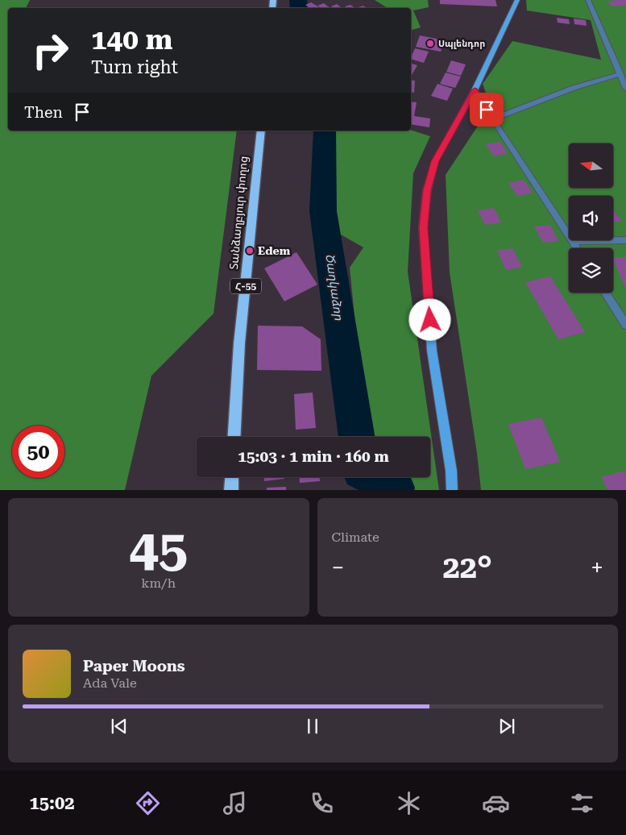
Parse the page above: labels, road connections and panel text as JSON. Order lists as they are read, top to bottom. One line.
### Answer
{"streets":{"main road":["Տանձաղբյուր փողոց","Հ-55"]},"water":["Ծաղկաձոր"],"places":["Սպլենդոր","Edem"],"north":"left","page":{"turn":["140 m","Turn right"],"then":"Then","limit":"50","trip":"15:03 · 1 min · 160 m","tile":[["45","km/h"],"Climate"],"heat":["−","22°","+"],"song":["Paper Moons","Ada Vale"],"tabs":"15:02"}}
